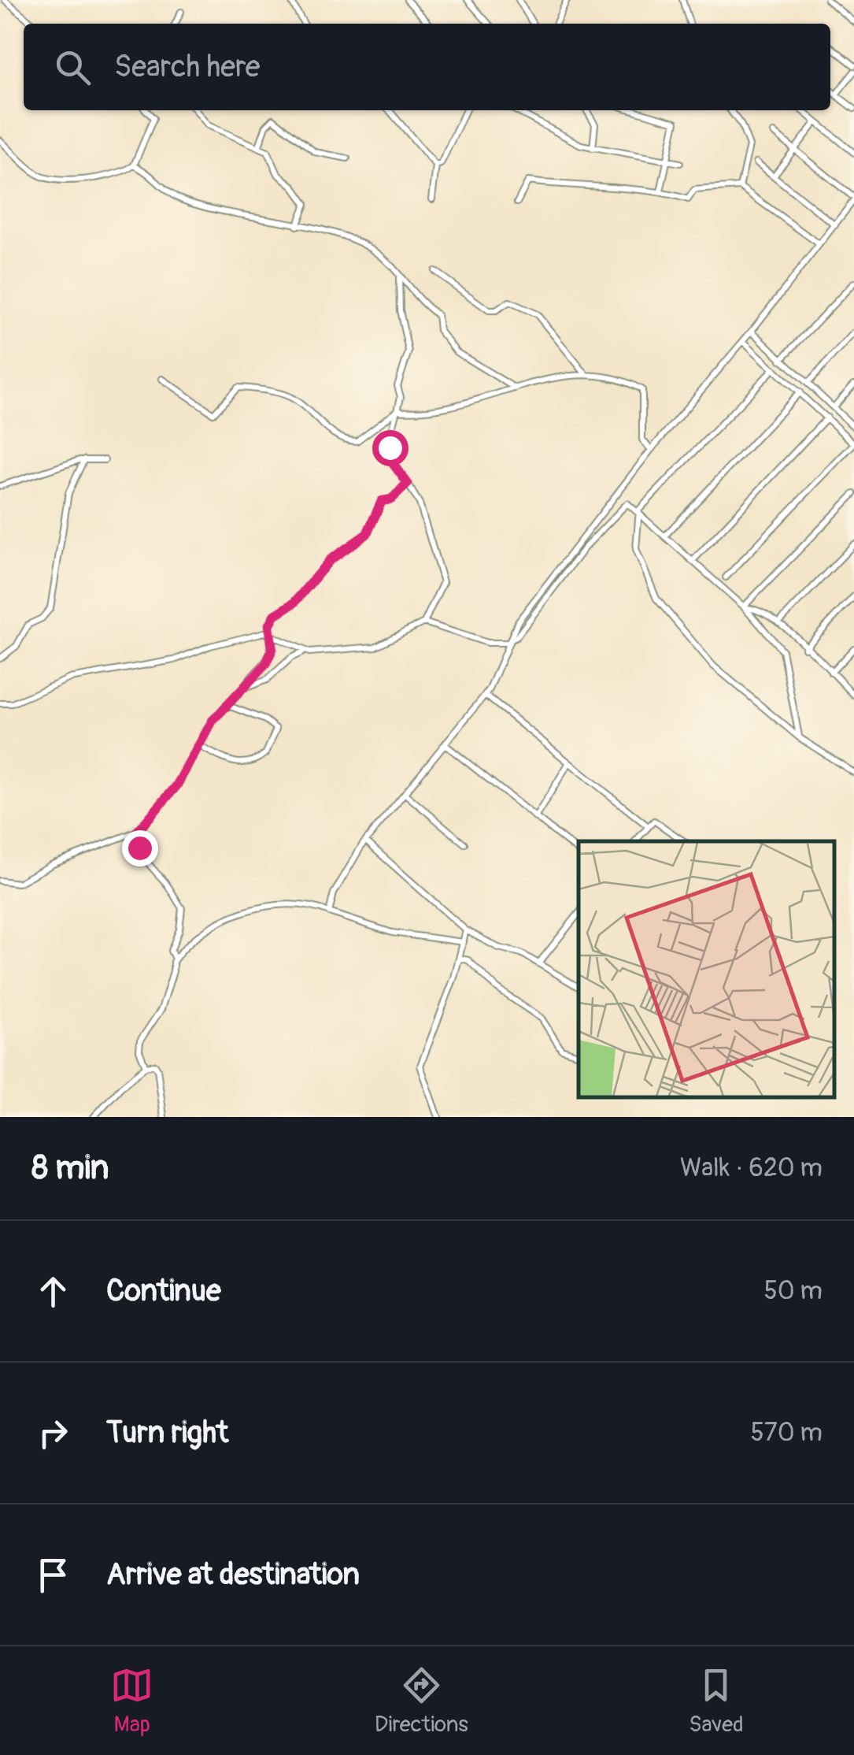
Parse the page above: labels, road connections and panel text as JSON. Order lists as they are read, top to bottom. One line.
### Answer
{"page":{"search":"Search here","heading":["8 min","Walk · 620 m"],"list":[["Continue","50 m"],["Turn right","570 m"],"Arrive at destination"],"nav":["Map","Directions","Saved"]}}
